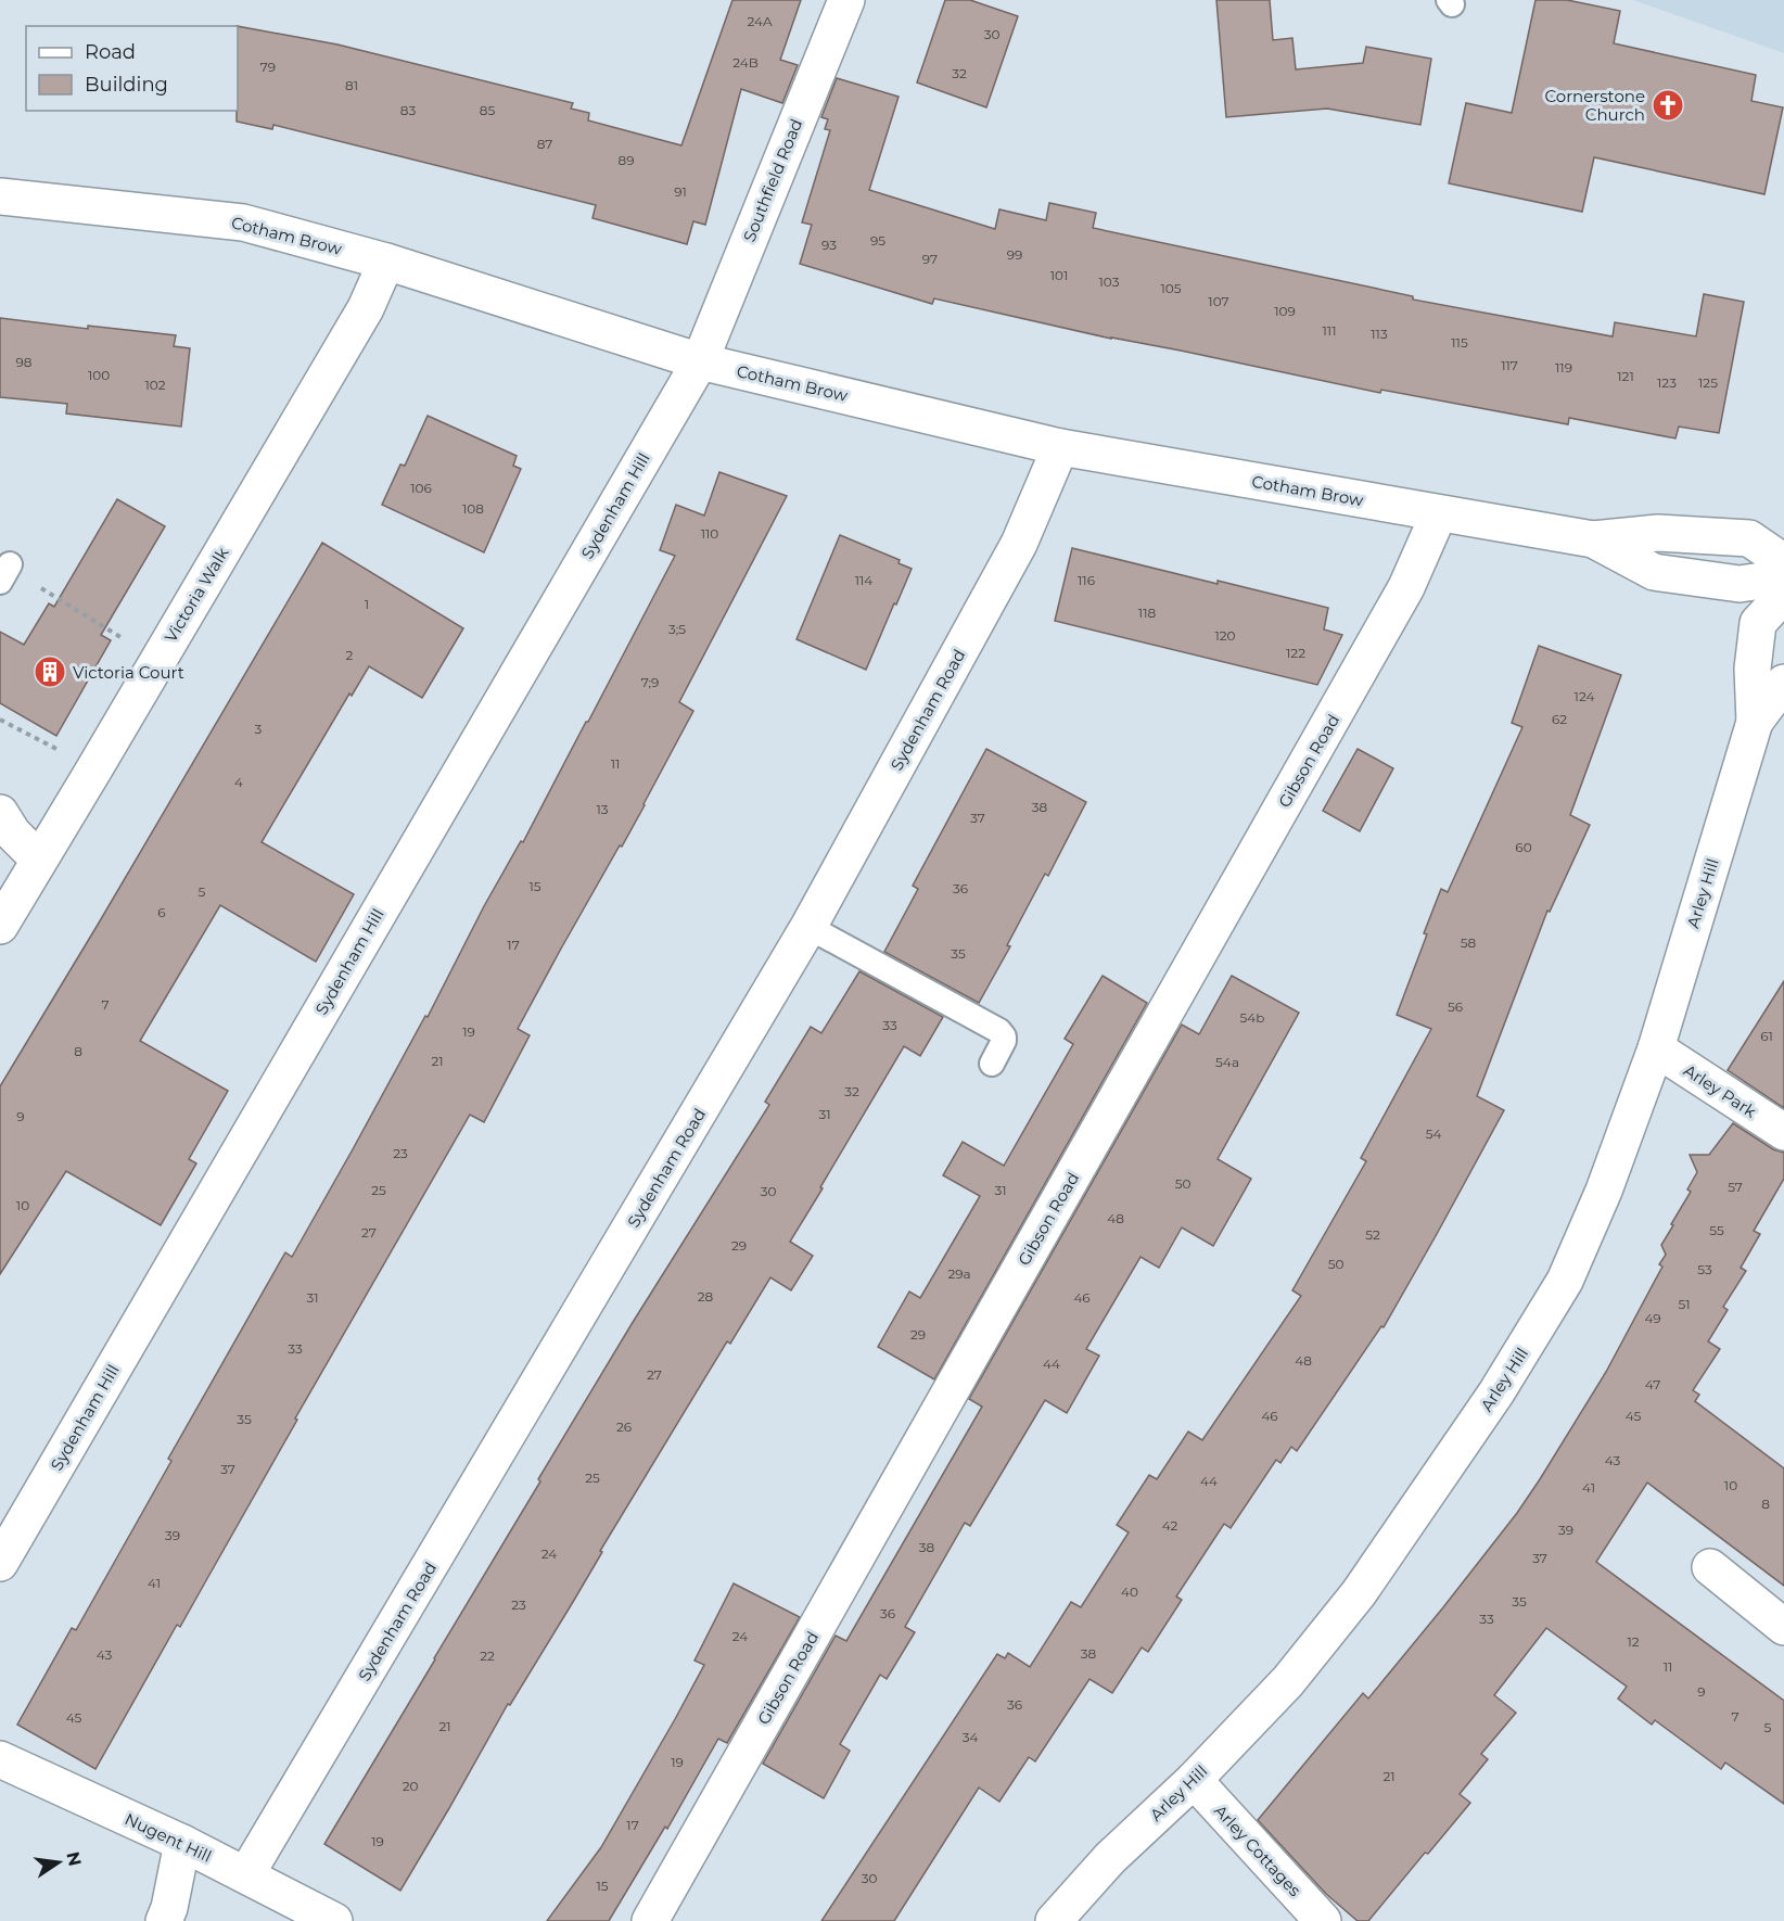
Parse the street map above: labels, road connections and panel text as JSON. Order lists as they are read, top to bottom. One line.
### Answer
{"streets":{"street":["Southfield Road","Cotham Brow","Sydenham Hill","Victoria Walk","Sydenham Road","Gibson Road","Arley Hill","Arley Park","Nugent Hill","Arley Cottages"]},"crossings":[["Southfield Road","Cotham Brow"],["Southfield Road","Sydenham Hill"],["Cotham Brow","Sydenham Hill"],["Cotham Brow","Victoria Walk"],["Cotham Brow","Sydenham Road"],["Cotham Brow","Gibson Road"],["Sydenham Road","Nugent Hill"],["Arley Hill","Arley Park"],["Arley Hill","Arley Cottages"]],"places":{"church":["Cornerstone Church"],"building":["Victoria Court"]},"house_numbers":["24A","30","24B","79","32","81","83","85","87","89","91","95","93","99","97","101","103","105","107","109","111","113","115","98","117","119","100","121","123","125","102","106","108","110","114","116","1","118","3;5","120","122","2","7;9","124","62","3","11","4","38","13","37","60","15","36","5","6","58","17","35","7","56","54b","33","19","61","8","21","54a","32","31","9","54","23","50","57","25","31","30","10","48","55","27","52","29","50","53","29a","28","31","46","51","49","29","33","48","44","27","47","46","45","35","26","43","37","25","44","10","41","8","42","39","39","38","24","37","41","40","35","23","36","33","24","12","38","43","22","11","9","36","7","45","21","5","34","19","21","20","17","19","30","15"],"legend":["Road","Building"],"north":"right"}
